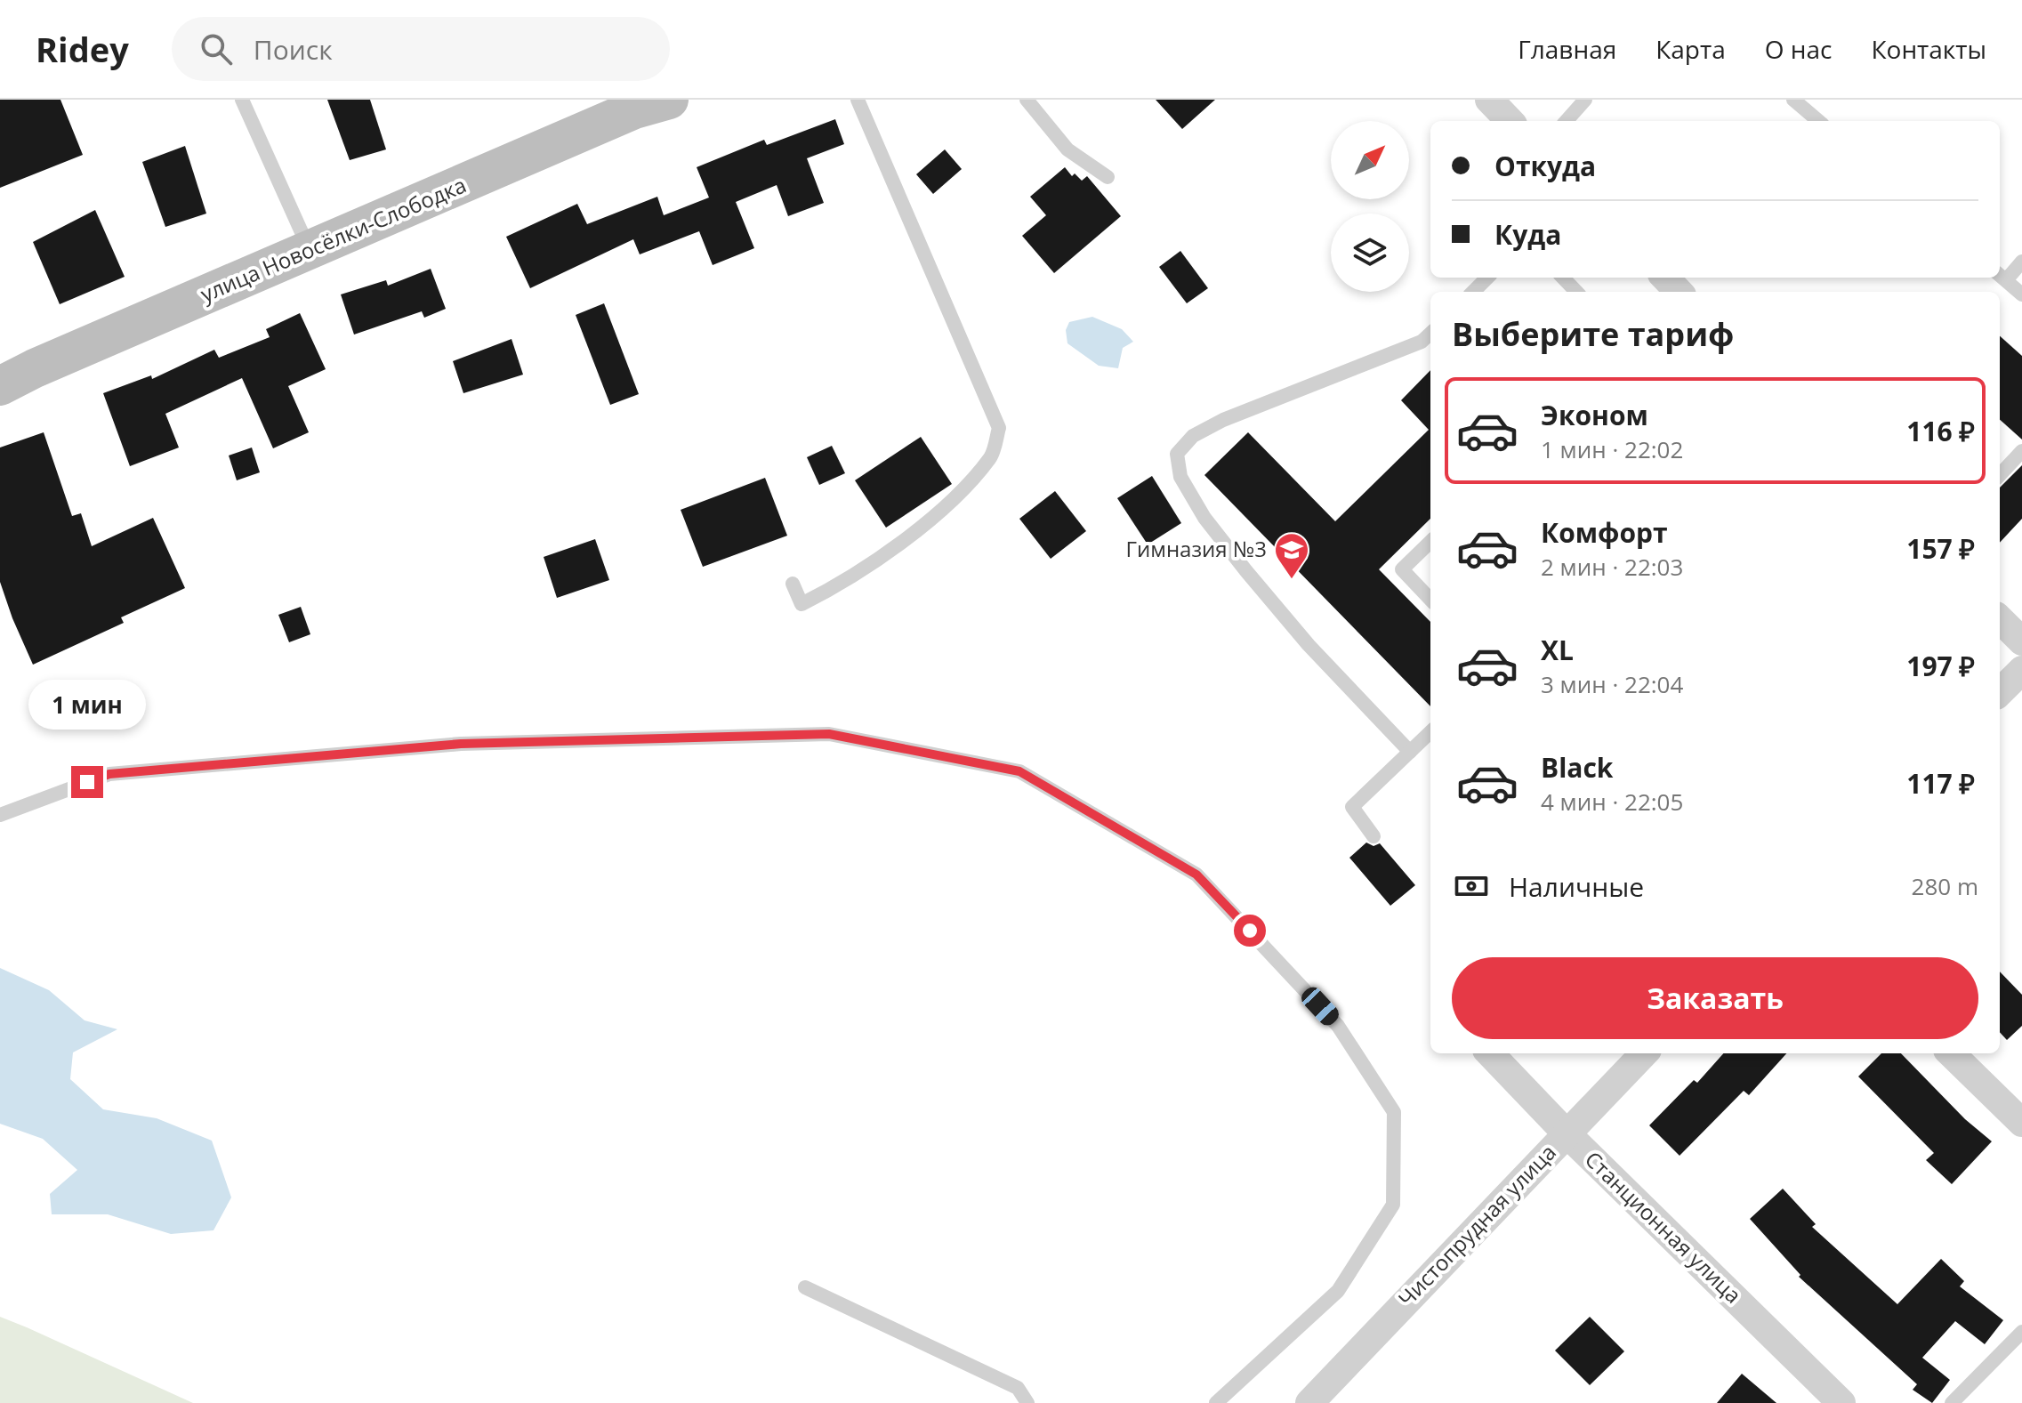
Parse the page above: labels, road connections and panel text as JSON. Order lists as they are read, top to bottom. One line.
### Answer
{"streets":{"main road":["улица Новосёлки-Слободка"],"street":["Чистопрудная улица","Станционная улица"]},"crossings":[["Чистопрудная улица","Станционная улица"]],"places":{"school or university":["Гимназия №3"]},"north":"top right","page":{"header":"Ridey","search":"Поиск","nav":["Главная","Карта","О нас","Контакты"],"banner":["Откуда","Куда"],"heading":"Выберите тариф","list":[{"name":"Эконом","note":"1 мин · 22:02","value":"116 ₽"},{"name":"Комфорт","note":"2 мин · 22:03","value":"157 ₽"},{"name":"XL","note":"3 мин · 22:04","value":"197 ₽"},{"name":"Black","note":"4 мин · 22:05","value":"117 ₽"}],"bubble":"1 мин","pay":["Наличные","280 m"],"buttons":"Заказать"}}
